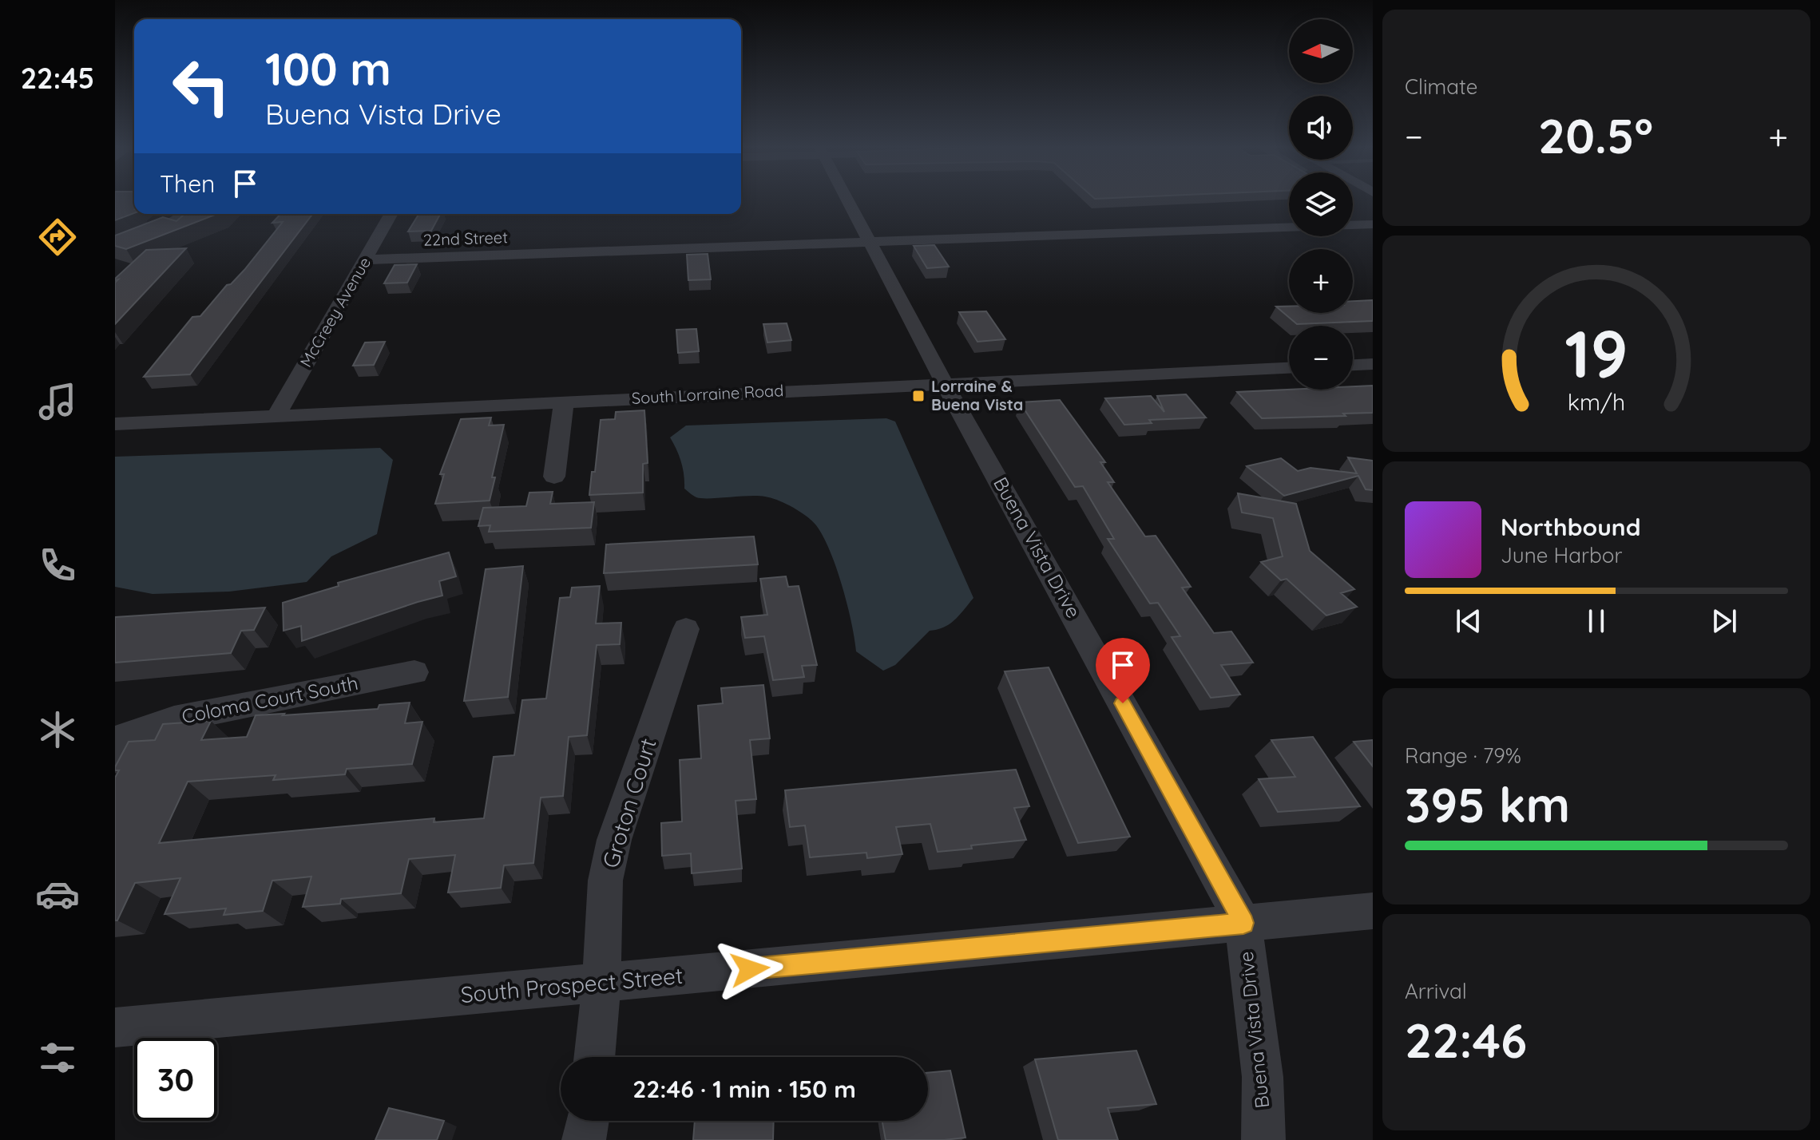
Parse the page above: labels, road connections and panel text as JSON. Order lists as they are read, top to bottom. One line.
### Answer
{"streets":{"street":["22nd Street","McCreey Avenue","South Lorraine Road","Buena Vista Drive","Coloma Court South","Groton Court","South Prospect Street"]},"crossings":[["22nd Street","McCreey Avenue"],["22nd Street","Buena Vista Drive"],["McCreey Avenue","South Lorraine Road"],["South Lorraine Road","Buena Vista Drive"],["Buena Vista Drive","South Prospect Street"],["Groton Court","South Prospect Street"]],"places":{"transit":["Lorraine & Buena Vista"]},"north":"left","page":{"tabs":"22:45","tile":["Climate",["Range · 79%","395 km"],["Arrival","22:46"]],"map_buttons":["+","−"],"turn":["100 m","Buena Vista Drive"],"heat":["−","20.5°","+"],"then":"Then","song":["Northbound","June Harbor"],"limit":"30","trip":"22:46 · 1 min · 150 m","gauge":["19","km/h"]}}
